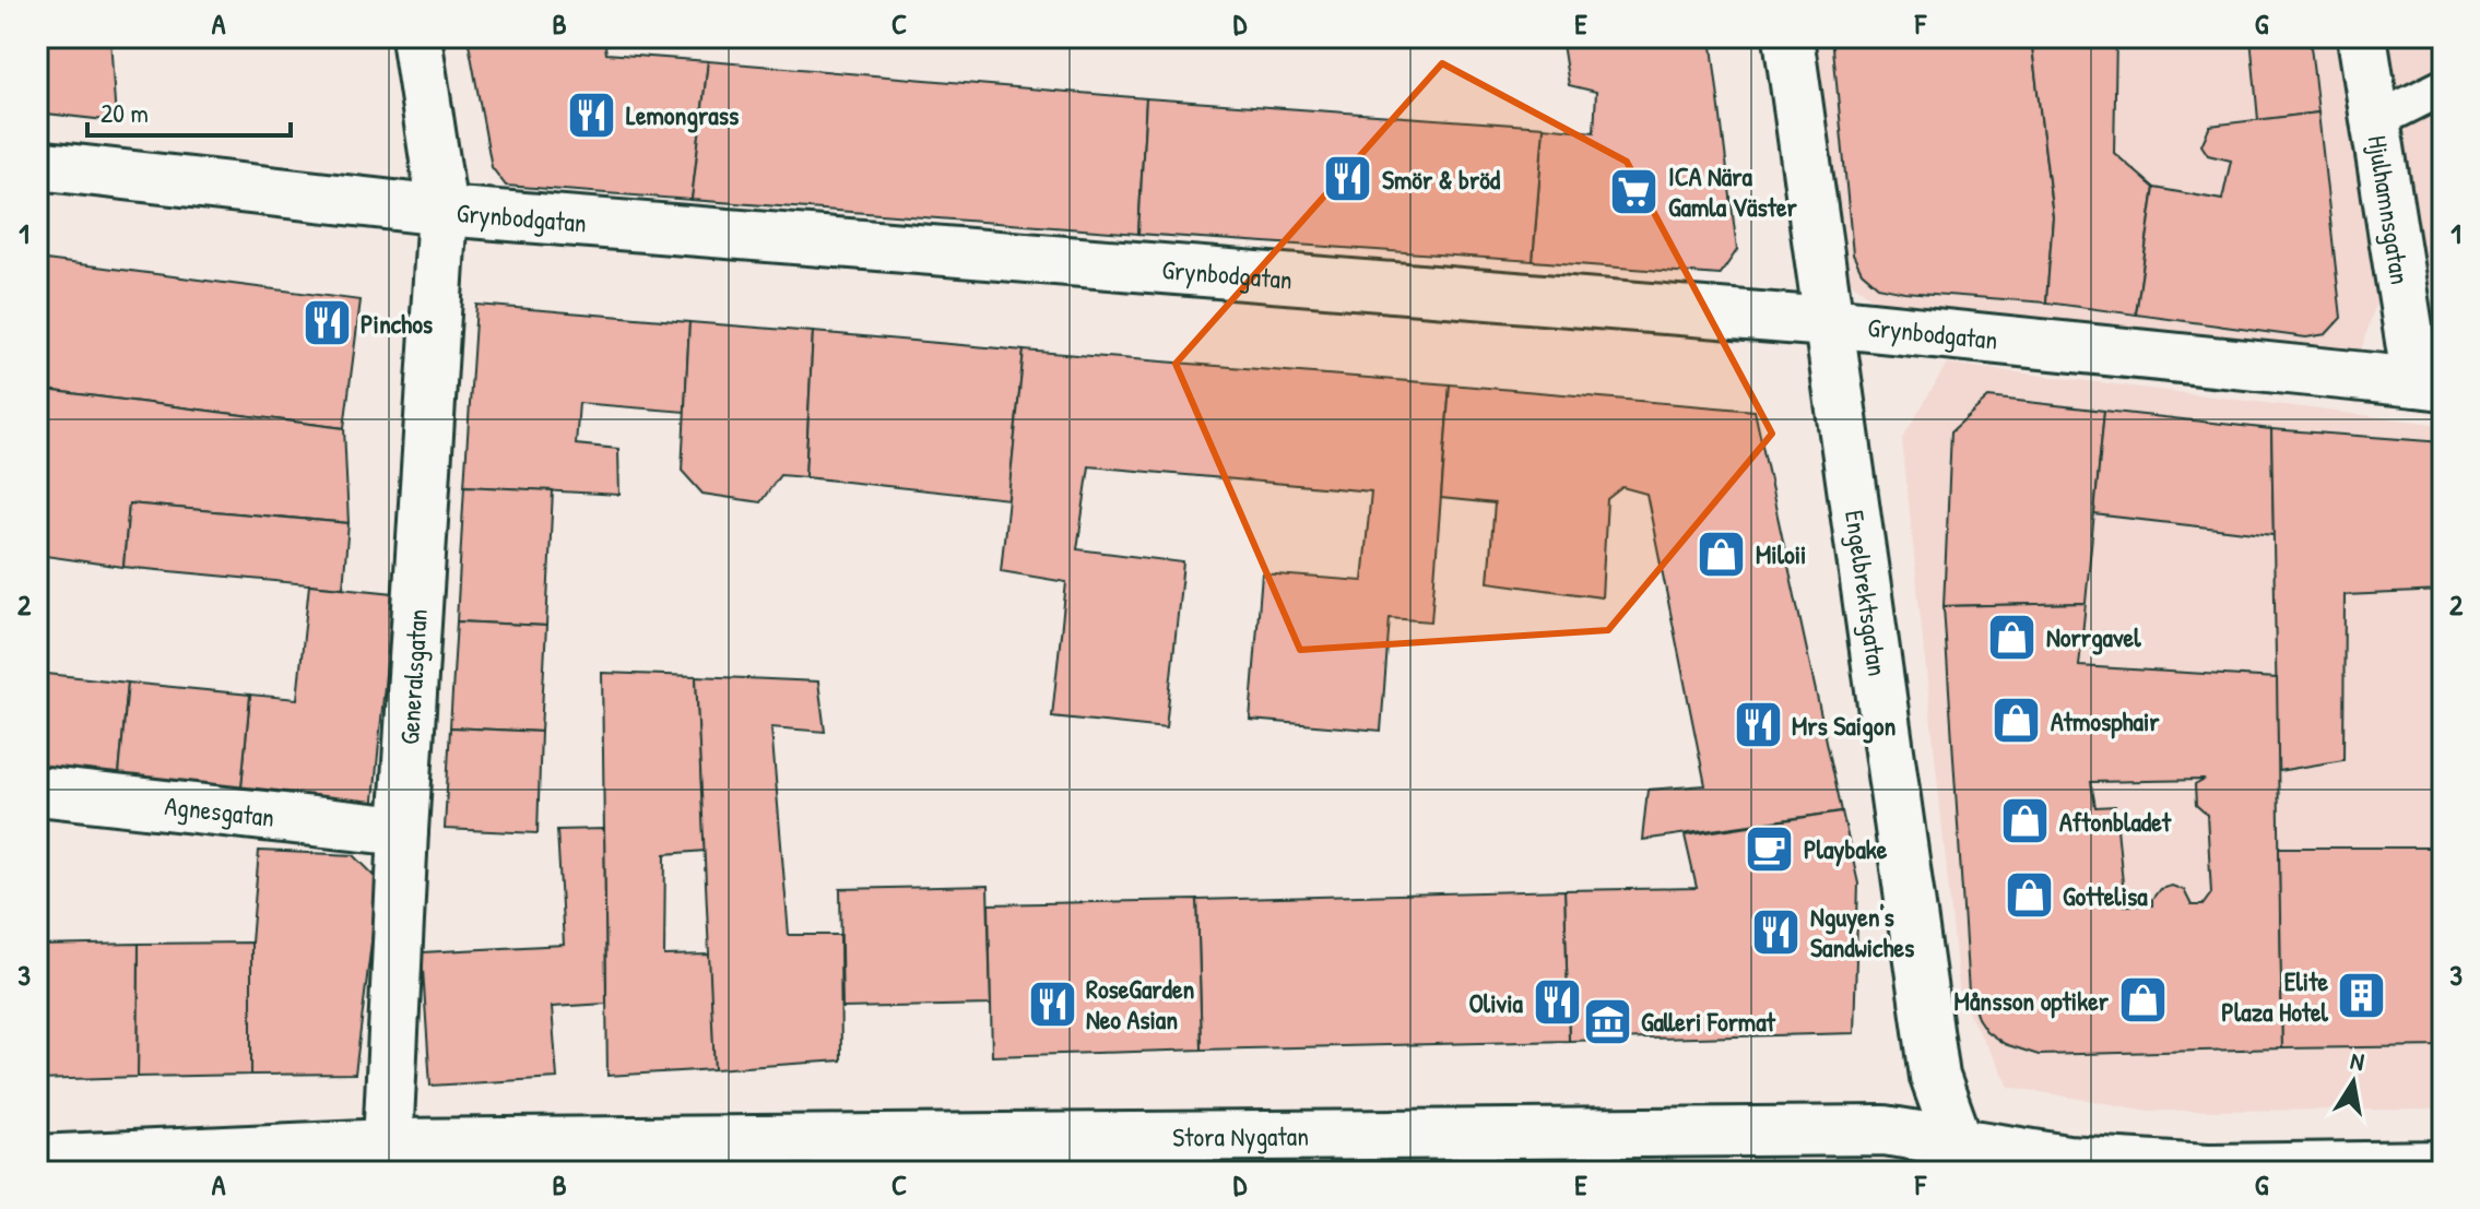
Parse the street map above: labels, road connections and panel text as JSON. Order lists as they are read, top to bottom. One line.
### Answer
{"streets":{"street":["Hjulhamnsgatan","Grynbodgatan","Engelbrektsgatan","Generalsgatan","Agnesgatan","Stora Nygatan"]},"crossings":[["Hjulhamnsgatan","Grynbodgatan"],["Grynbodgatan","Engelbrektsgatan"],["Grynbodgatan","Generalsgatan"],["Engelbrektsgatan","Stora Nygatan"],["Generalsgatan","Agnesgatan"],["Generalsgatan","Stora Nygatan"]],"places":{"restaurant":["Lemongrass","Smör & bröd","Pinchos","Mrs Saigon","Nguyen's Sandwiches","Olivia","RoseGarden Neo Asian"],"supermarket":["ICA Nära Gamla Väster"],"shop":["Miloii","Norrgavel","Atmosphair","Aftonbladet","Gottelisa","Månsson optiker"],"cafe":["Playbake"],"building":["Elite Plaza Hotel"],"museum":["Galleri Format"]},"scale_bar":"20 m","north":"top","grid":{"columns":["A","B","C","D","E","F","G"],"rows":["1","2","3"]}}
